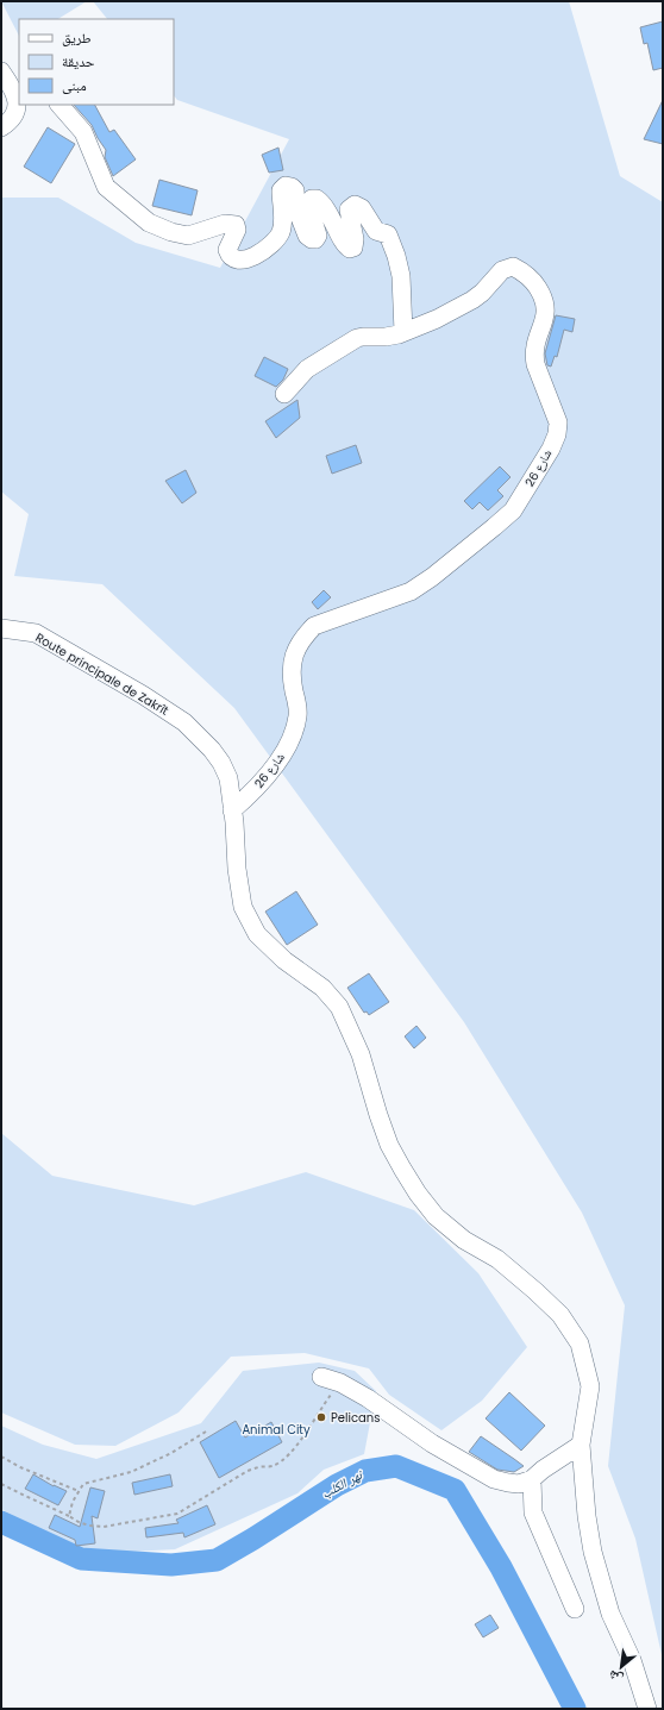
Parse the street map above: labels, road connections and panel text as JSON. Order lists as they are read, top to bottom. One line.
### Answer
{"streets":{"street":["شارع 26","Route principale de Zakrît"]},"crossings":[["شارع 26","Route principale de Zakrît"]],"water":["نهر الكلب"],"parks":["Animal City"],"places":["Pelicans"],"legend":["طريق","حديقة","مبنى"],"north":"bottom left"}
